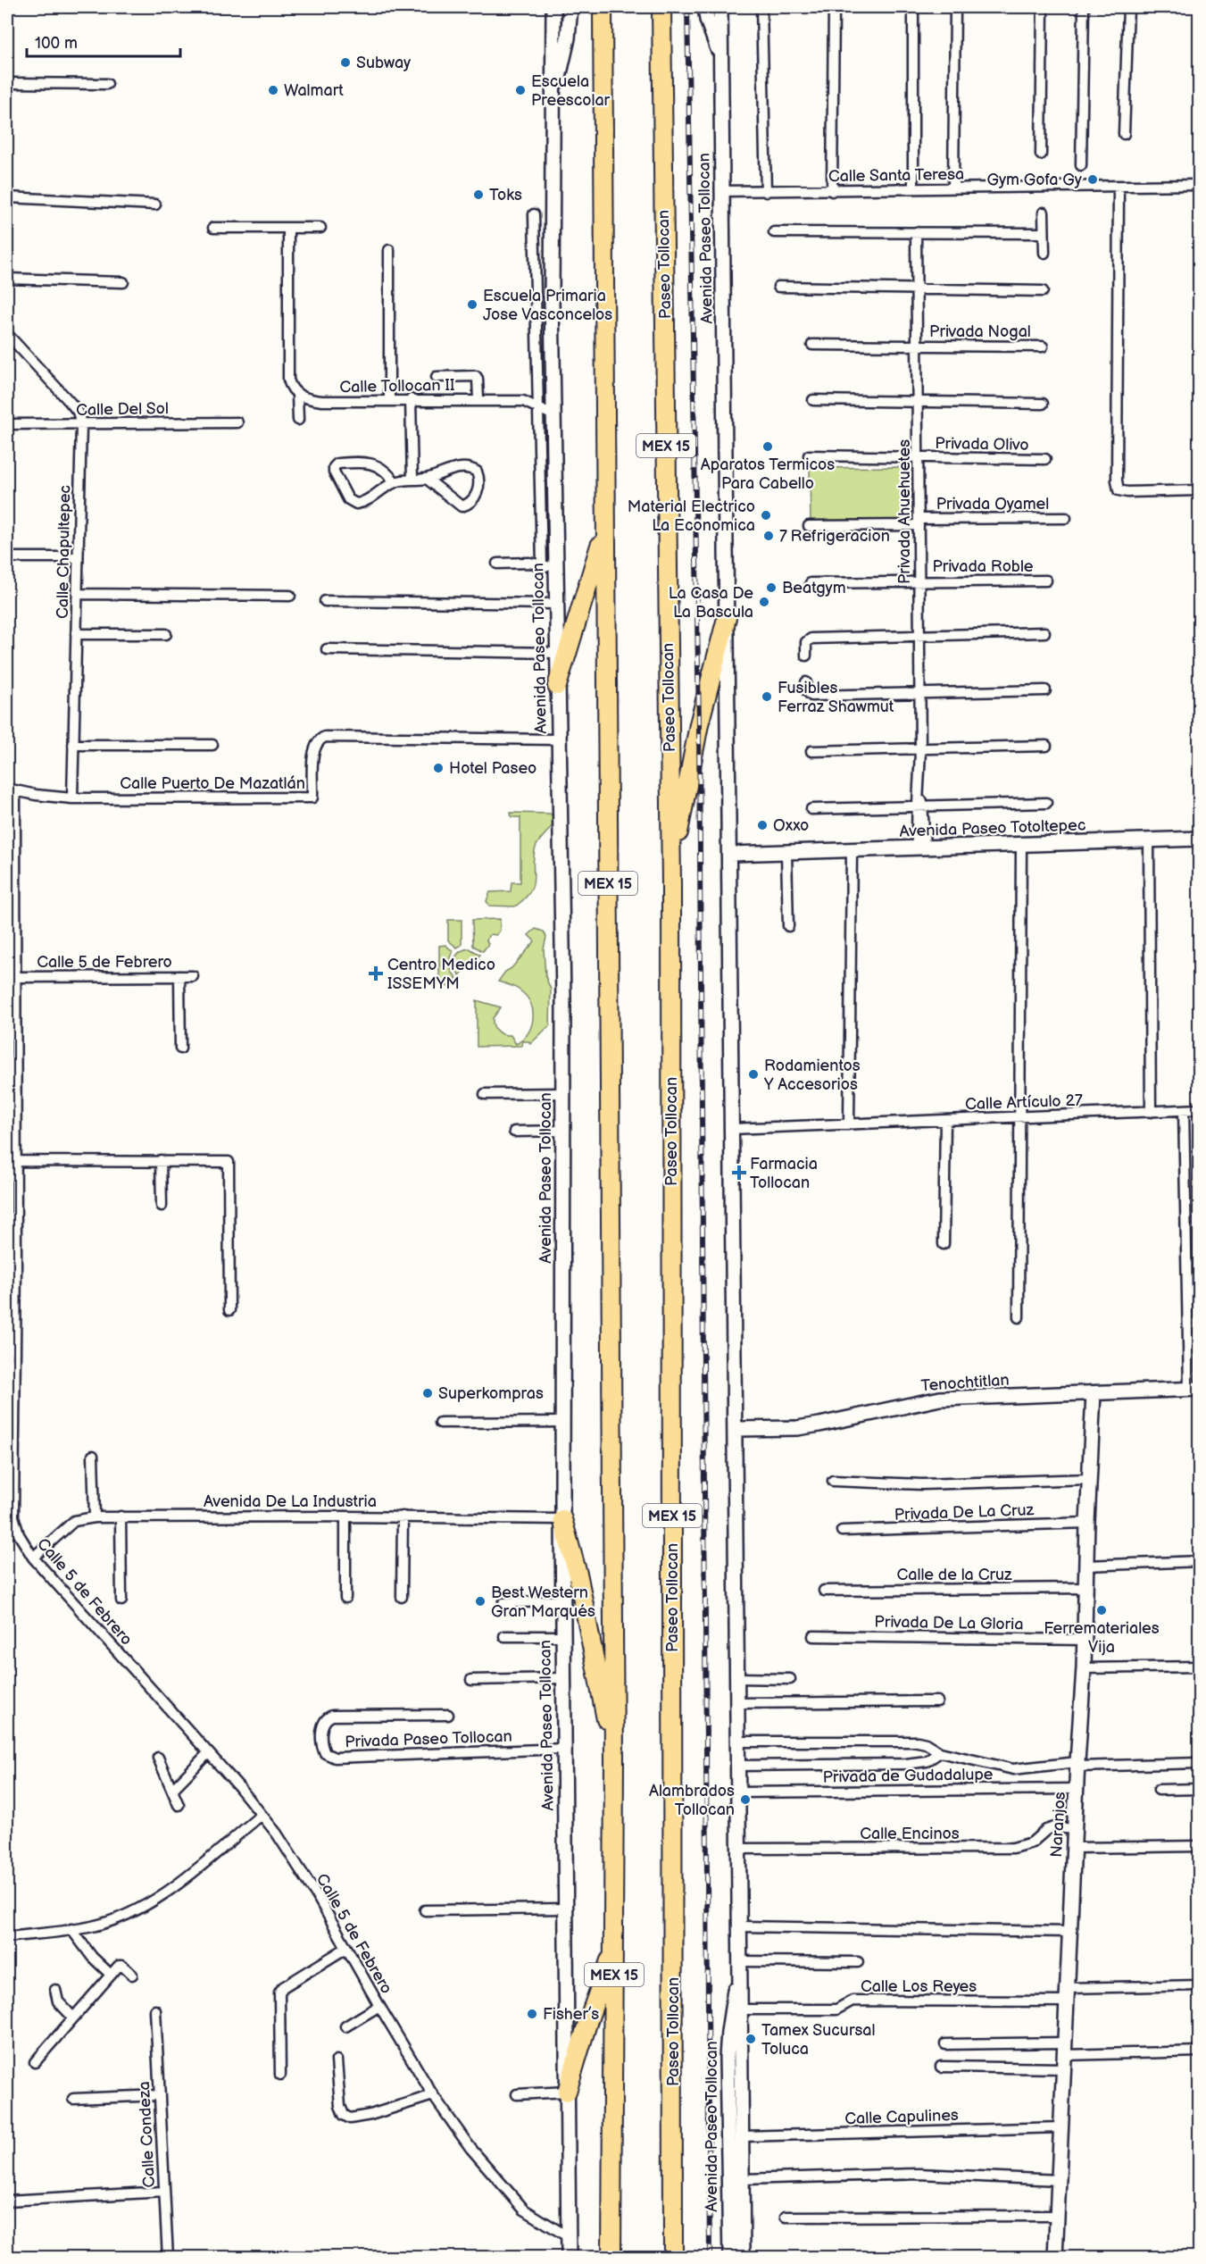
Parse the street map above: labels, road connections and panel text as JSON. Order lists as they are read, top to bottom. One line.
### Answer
{"streets":{"highway":["Paseo Tollocan","MEX 15"],"main road":["Avenida Paseo Tollocan","Avenida Paseo Totoltepec","Tenochtitlan","Naranjos"],"street":["Calle Santa Teresa","Privada Nogal","Calle Tollocan II","Calle Del Sol","Privada Olivo","Privada Oyamel","Privada Ahuehuetes","Calle Chapultepec","Privada Roble","Calle Puerto De Mazatlán","Calle 5 de Febrero","Calle Artículo 27","Avenida De La Industria","Privada De La Cruz","Calle de la Cruz","Privada De La Gloria","Privada Paseo Tollocan","Privada de Gudadalupe","Calle Encinos","Calle Los Reyes","Calle Capulines","Calle Condeza"]},"crossings":[["Calle Santa Teresa","Avenida Paseo Tollocan"],["Avenida Paseo Tollocan","Calle Tollocan II"],["Avenida Paseo Tollocan","Calle Puerto De Mazatlán"],["Avenida Paseo Tollocan","Avenida Paseo Totoltepec"],["Avenida Paseo Tollocan","Calle 5 de Febrero"],["Avenida Paseo Tollocan","Calle Artículo 27"],["Avenida Paseo Tollocan","Tenochtitlan"],["Avenida Paseo Tollocan","Avenida De La Industria"],["Avenida Paseo Tollocan","Privada Paseo Tollocan"],["Avenida Paseo Tollocan","Privada de Gudadalupe"],["Avenida Paseo Tollocan","Calle Encinos"],["Avenida Paseo Tollocan","Calle Los Reyes"],["Avenida Paseo Tollocan","Calle Capulines"],["Privada Nogal","Privada Ahuehuetes"],["Calle Del Sol","Calle Chapultepec"],["Privada Olivo","Privada Ahuehuetes"],["Privada Oyamel","Privada Ahuehuetes"],["Privada Ahuehuetes","Privada Roble"],["Privada Ahuehuetes","Avenida Paseo Totoltepec"],["Calle Chapultepec","Calle Puerto De Mazatlán"],["Calle Puerto De Mazatlán","Calle 5 de Febrero"],["Calle 5 de Febrero","Avenida De La Industria"],["Tenochtitlan","Naranjos"],["Privada De La Cruz","Naranjos"],["Calle de la Cruz","Naranjos"],["Privada De La Gloria","Naranjos"],["Privada de Gudadalupe","Naranjos"],["Naranjos","Calle Encinos"],["Naranjos","Calle Los Reyes"],["Naranjos","Calle Capulines"]],"places":{"other":["Subway","Walmart","Escuela Preescolar","Gym Gofa Gy","Toks","Escuela Primaria Jose Vasconcelos","Aparatos Termicos Para Cabello","Material Electrico La Economica","7 Refrigeracion","Beatgym","La Casa De La Bascula","Fusibles Ferraz Shawmut","Hotel Paseo","Oxxo","Rodamientos Y Accesorios","Superkompras","Best Western Gran Marqués","Ferremateriales Vija","Alambrados Tollocan","Fisher’s","Tamex Sucursal Toluca"],"health":["Centro Medico ISSEMYM","Farmacia Tollocan"]},"scale_bar":"100 m"}
